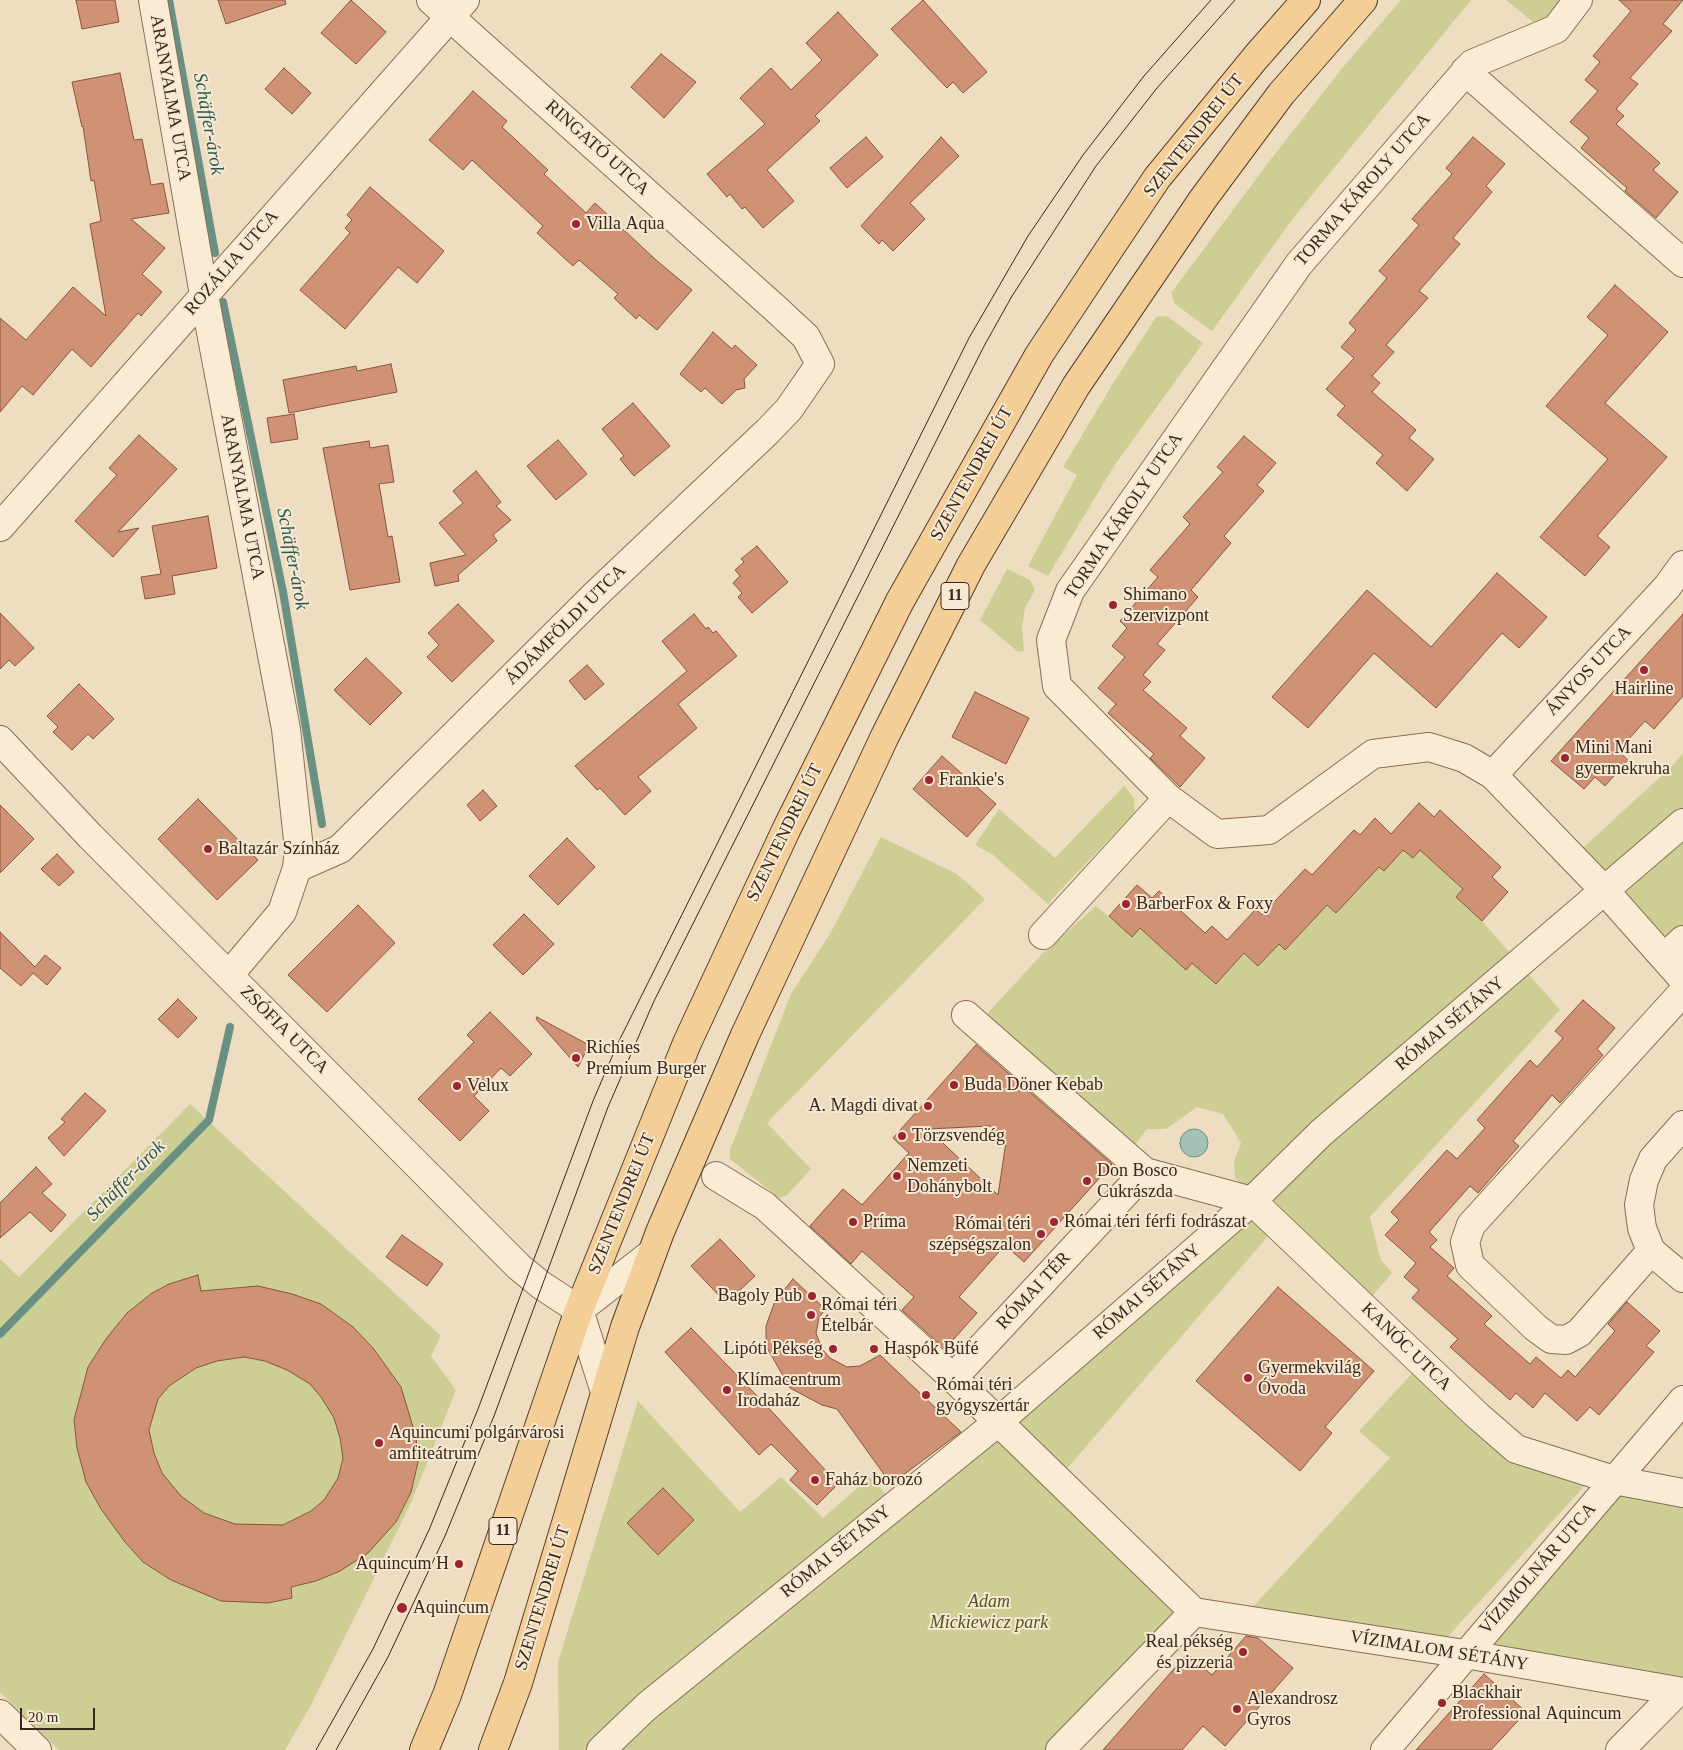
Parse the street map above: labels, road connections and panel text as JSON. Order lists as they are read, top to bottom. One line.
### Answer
{"streets":{"main road":["SZENTENDREI ÚT","11"],"street":["ARANYALMA UTCA","RINGATÓ UTCA","TORMA KÁROLY UTCA","ROZÁLIA UTCA","ÁDÁMFÖLDI UTCA","ÁNYOS UTCA","RÓMAI SÉTÁNY","ZSÓFIA UTCA","RÓMAI TÉR","KANÓC UTCA","VÍZIMOLNÁR UTCA","VÍZIMALOM SÉTÁNY"]},"crossings":[["ARANYALMA UTCA","ROZÁLIA UTCA"],["ARANYALMA UTCA","ÁDÁMFÖLDI UTCA"],["ARANYALMA UTCA","ZSÓFIA UTCA"],["SZENTENDREI ÚT","ZSÓFIA UTCA"],["RINGATÓ UTCA","ROZÁLIA UTCA"],["RINGATÓ UTCA","ÁDÁMFÖLDI UTCA"],["TORMA KÁROLY UTCA","ÁNYOS UTCA"],["TORMA KÁROLY UTCA","RÓMAI SÉTÁNY"],["RÓMAI SÉTÁNY","KANÓC UTCA"],["RÓMAI TÉR","KANÓC UTCA"],["KANÓC UTCA","VÍZIMOLNÁR UTCA"],["VÍZIMOLNÁR UTCA","VÍZIMALOM SÉTÁNY"]],"water":["Schäffer-árok"],"parks":["Adam Mickiewicz park"],"places":["Villa Aqua","Shimano Szervizpont","Hairline","Mini Mani gyermekruha","Frankie's","Baltazár Színház","BarberFox & Foxy","Richies Premium Burger","Buda Döner Kebab","Velux","A. Magdi divat","Törzsvendég","Nemzeti Dohánybolt","Don Bosco Cukrászda","Príma","Római téri férfi fodrászat","Római téri szépségszalon","Bagoly Pub","Római téri Ételbár","Lipóti Pékség","Haspók Büfé","Gyermekvilág Óvoda","Klímacentrum Irodaház","Római téri gyógyszertár","Aquincumi polgárvárosi amfiteátrum","Faház borozó","Aquincum H","Aquincum","Real pékség és pizzeria","Blackhair Professional Aquincum","Alexandrosz Gyros"],"scale_bar":"20 m"}
